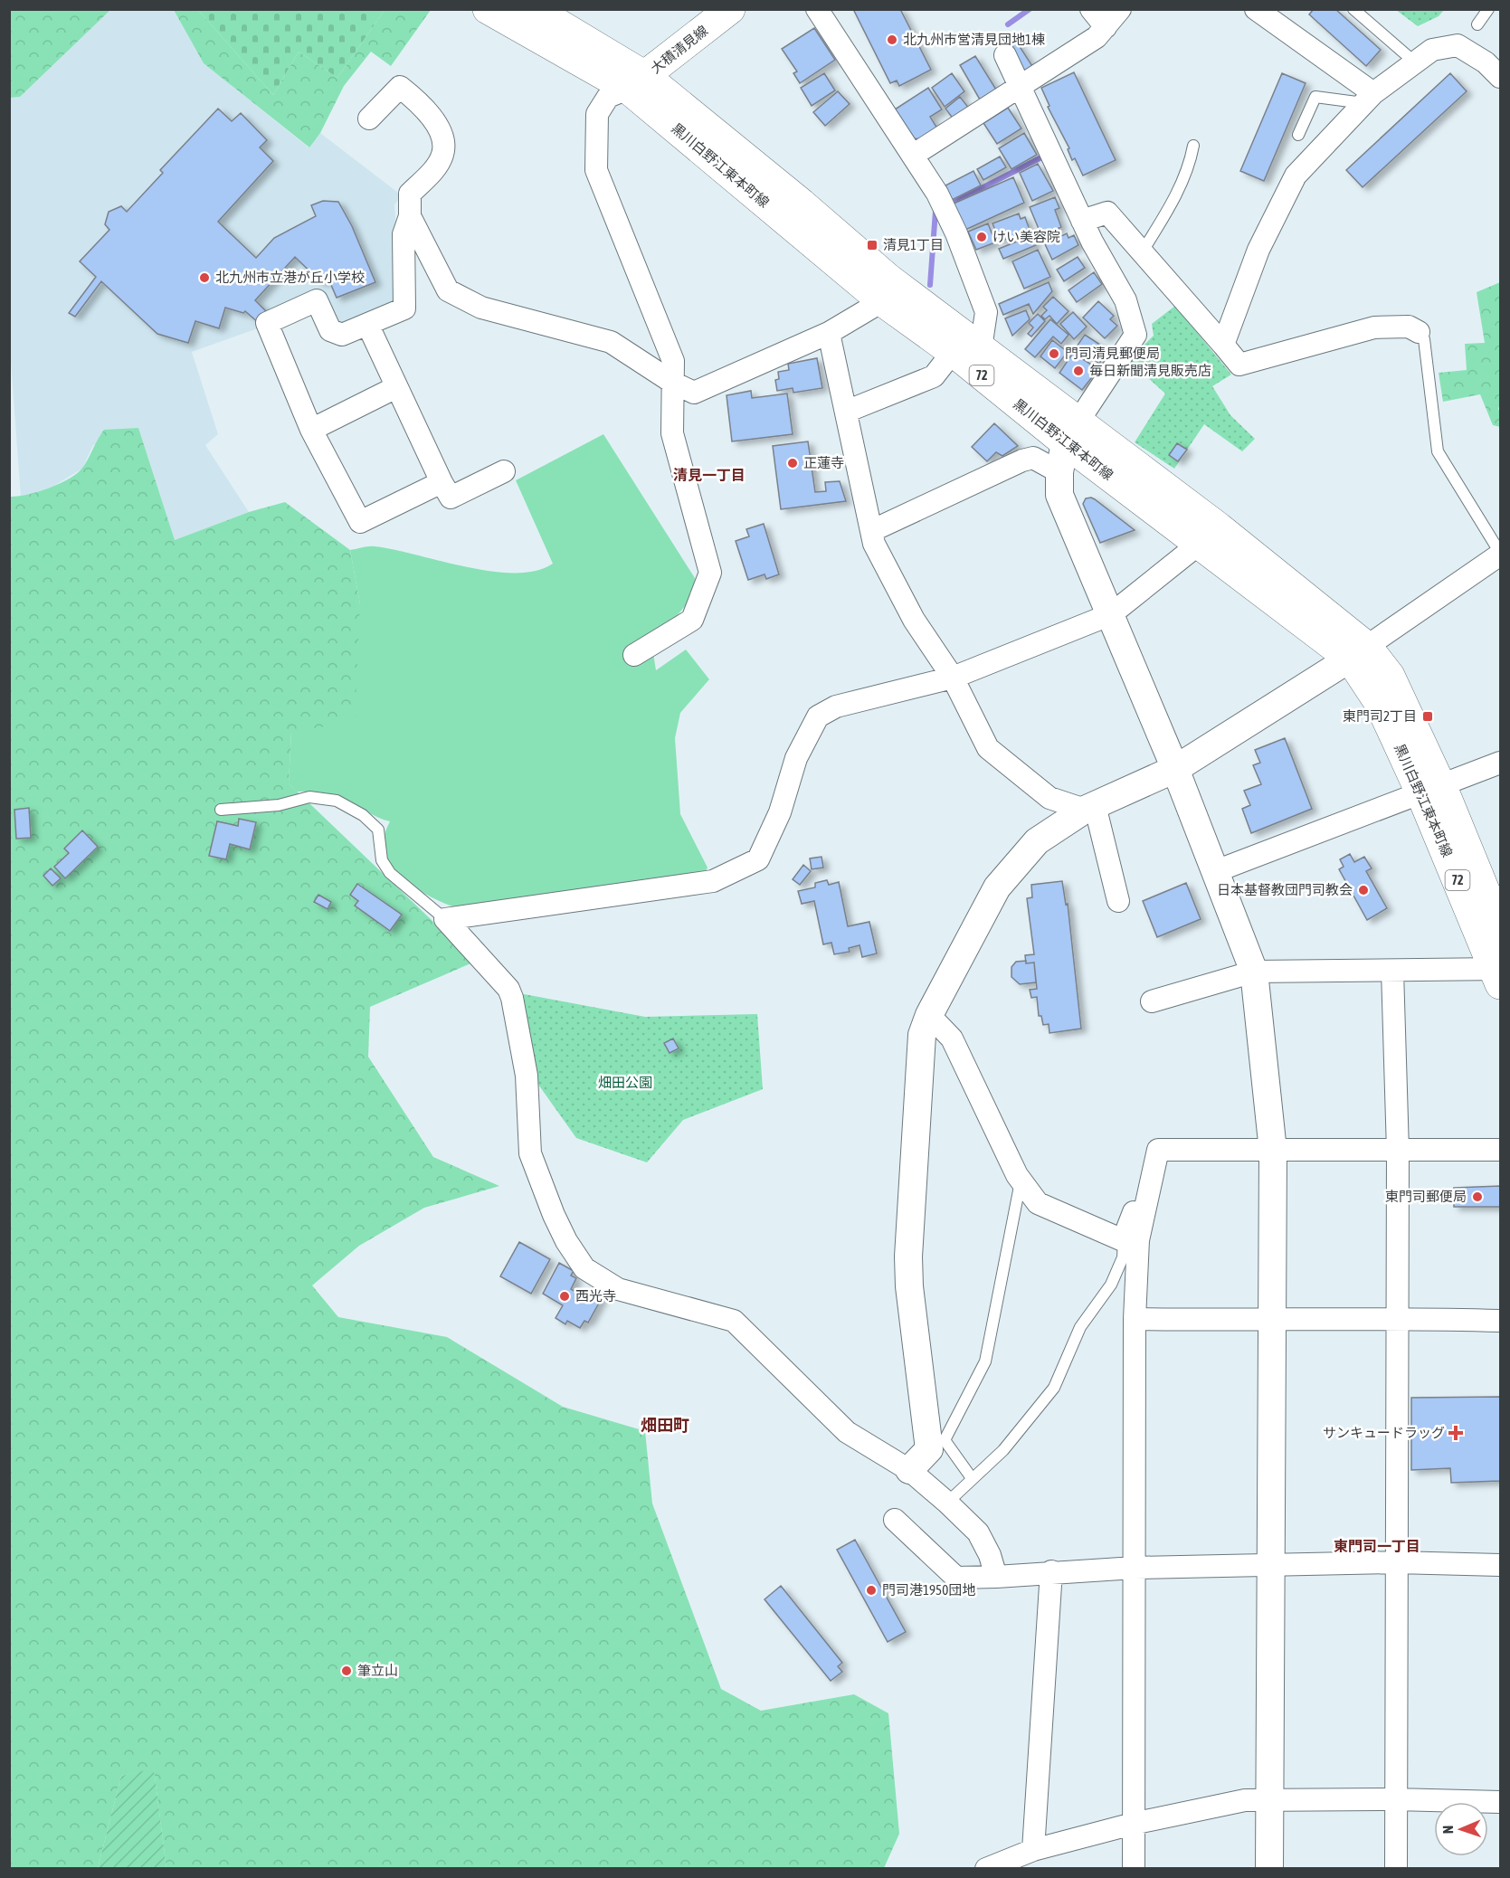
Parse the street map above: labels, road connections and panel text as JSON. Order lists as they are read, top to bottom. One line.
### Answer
{"streets":{"main road":["大積清見線","黒川白野江東本町線","72"]},"crossings":[["大積清見線","黒川白野江東本町線"]],"districts":["清見一丁目","畑田町","東門司一丁目"],"parks":["畑田公園"],"places":{"other":["北九州市営清見団地1棟","けい美容院","北九州市立港が丘小学校","門司清見郵便局","毎日新聞清見販売店","正蓮寺","日本基督教団門司教会","東門司郵便局","西光寺","門司港1950団地","筆立山"],"transit":["清見1丁目","東門司2丁目"],"health":["サンキュードラッグ"]},"north":"left"}
